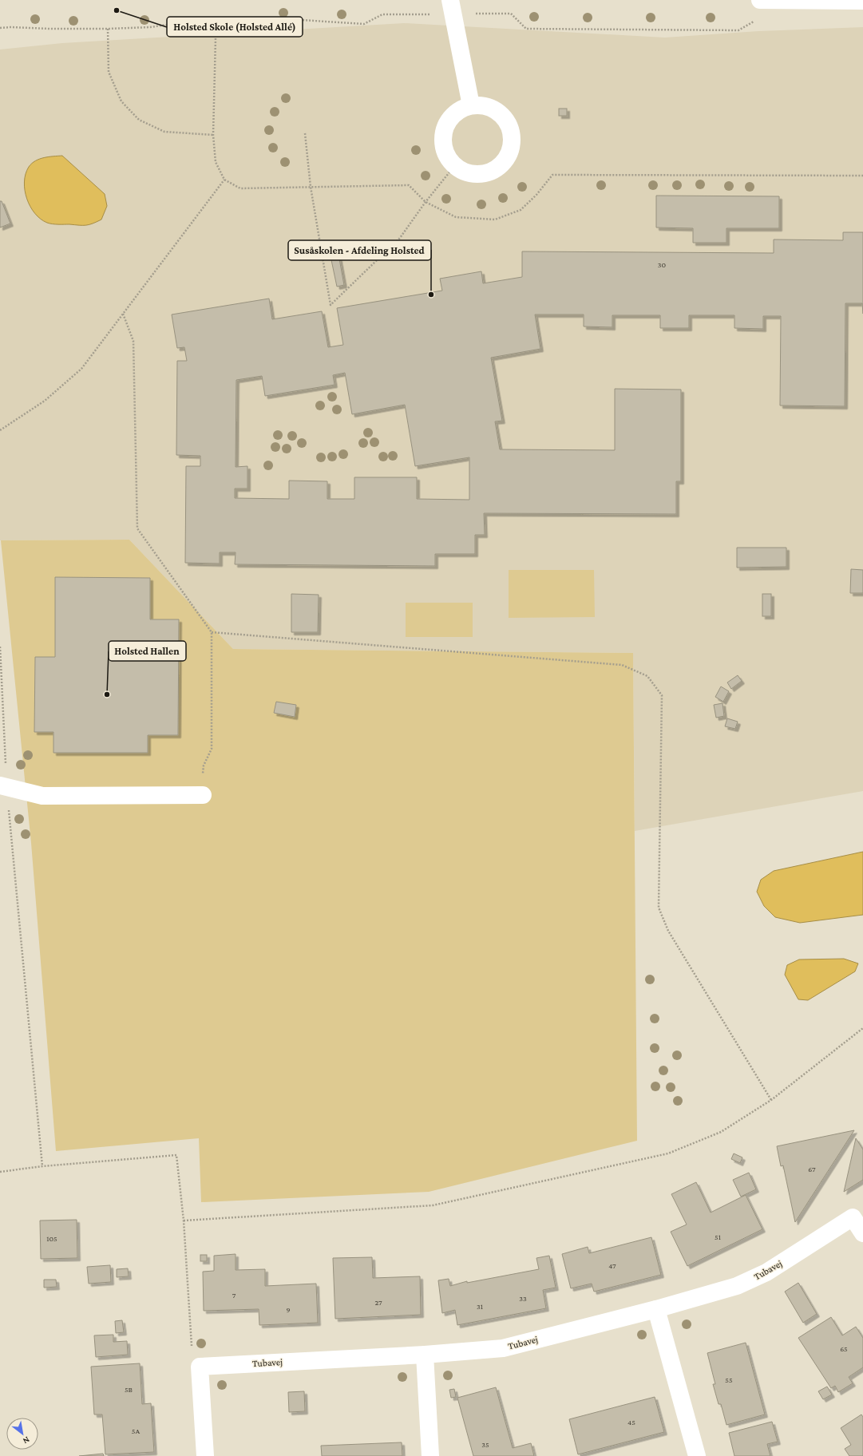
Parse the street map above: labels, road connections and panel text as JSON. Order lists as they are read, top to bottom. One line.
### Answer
{"streets":{"street":["Tubavej"]},"places":["Holsted Skole (Holsted Allé)","Susåskolen - Afdeling Holsted","Holsted Hallen"],"house_numbers":["30","67","51","105","47","7","33","27","31","9","65","55","5B","45","5A","35"],"north":"bottom right"}
